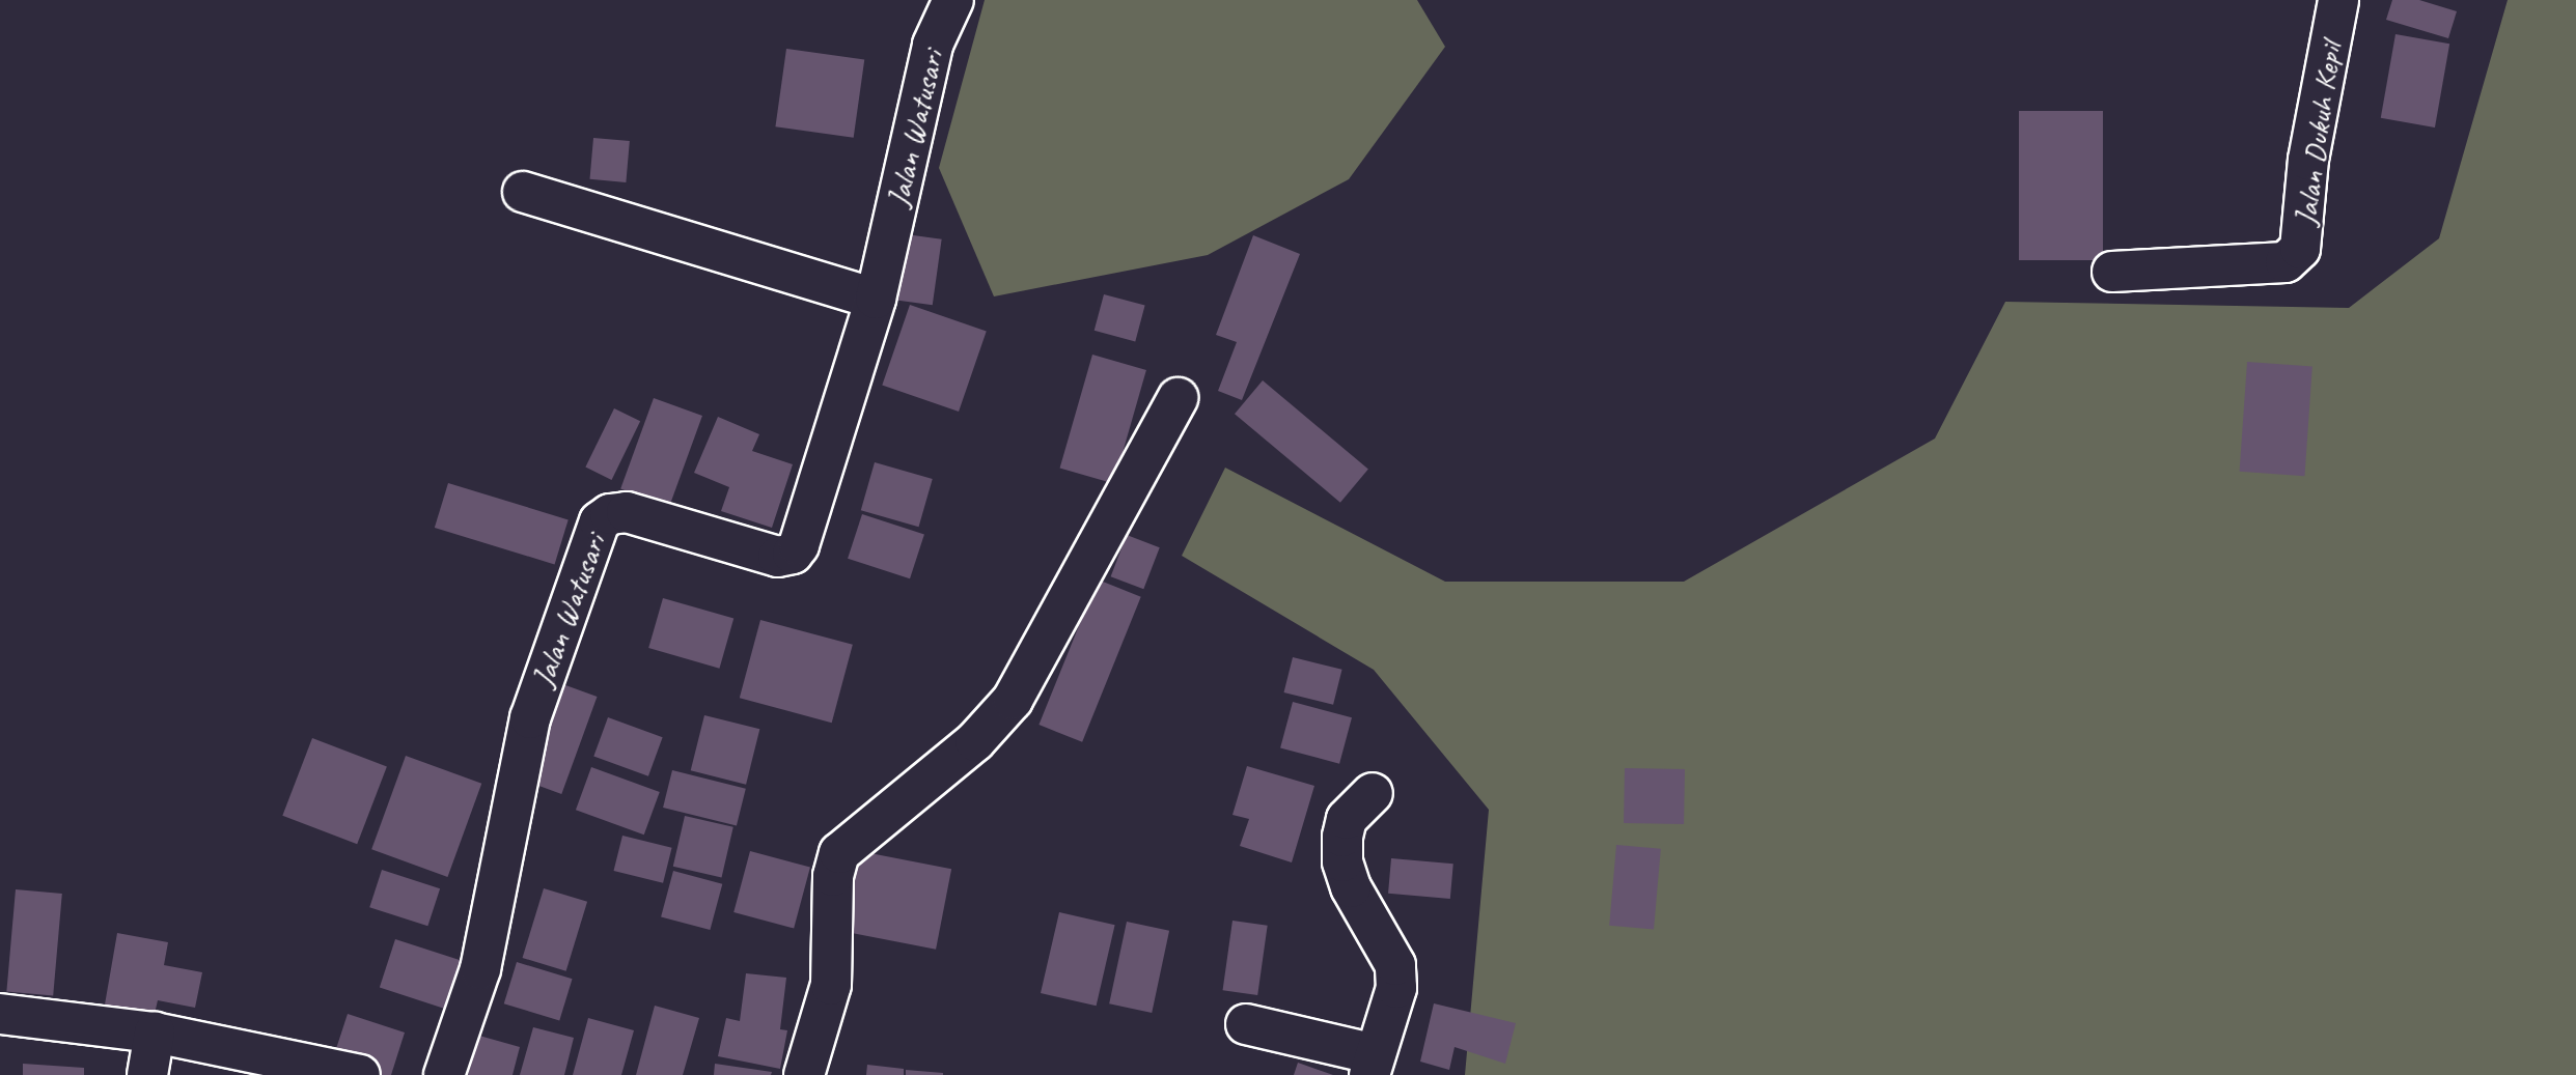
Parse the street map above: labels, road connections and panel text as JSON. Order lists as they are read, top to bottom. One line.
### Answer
{"streets":{"street":["Jalan Watusari","Jalan Dukuh Kepil"]}}
